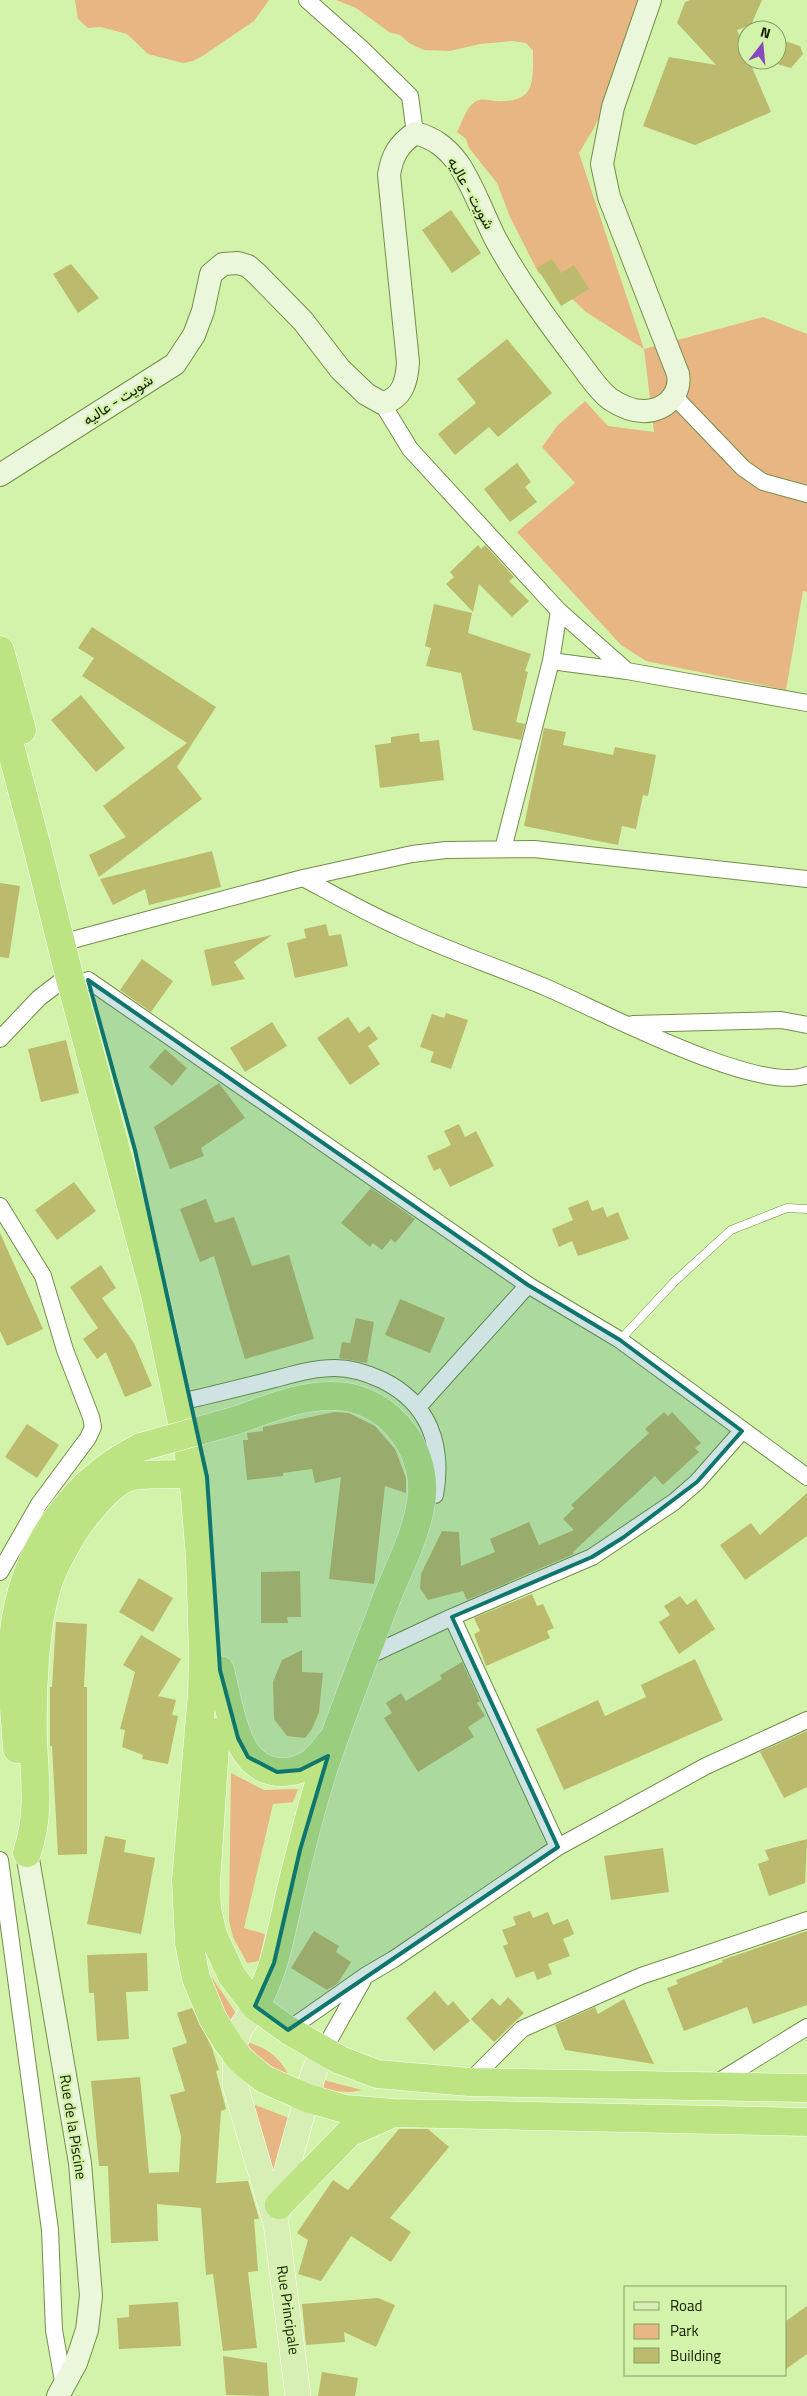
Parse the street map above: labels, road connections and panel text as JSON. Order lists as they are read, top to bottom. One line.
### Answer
{"streets":{"main road":["Rue Principale"],"street":["شويت - عاليه","Rue de la Piscine"]},"legend":["Road","Park","Building"],"north":"top"}
